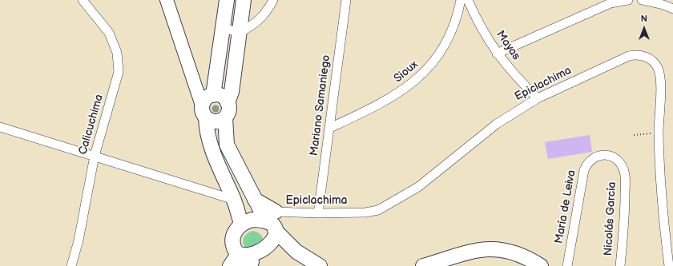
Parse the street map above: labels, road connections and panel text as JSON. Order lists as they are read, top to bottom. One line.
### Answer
{"streets":{"street":["Mayas","Sioux","Epiclachima","Mariano Samaniego","Calicuchima","María de Leiva","Nicolás García"]},"crossings":[["Mayas","Epiclachima"],["Sioux","Mariano Samaniego"],["Epiclachima","Mariano Samaniego"],["María de Leiva","Nicolás García"]],"north":"top"}
